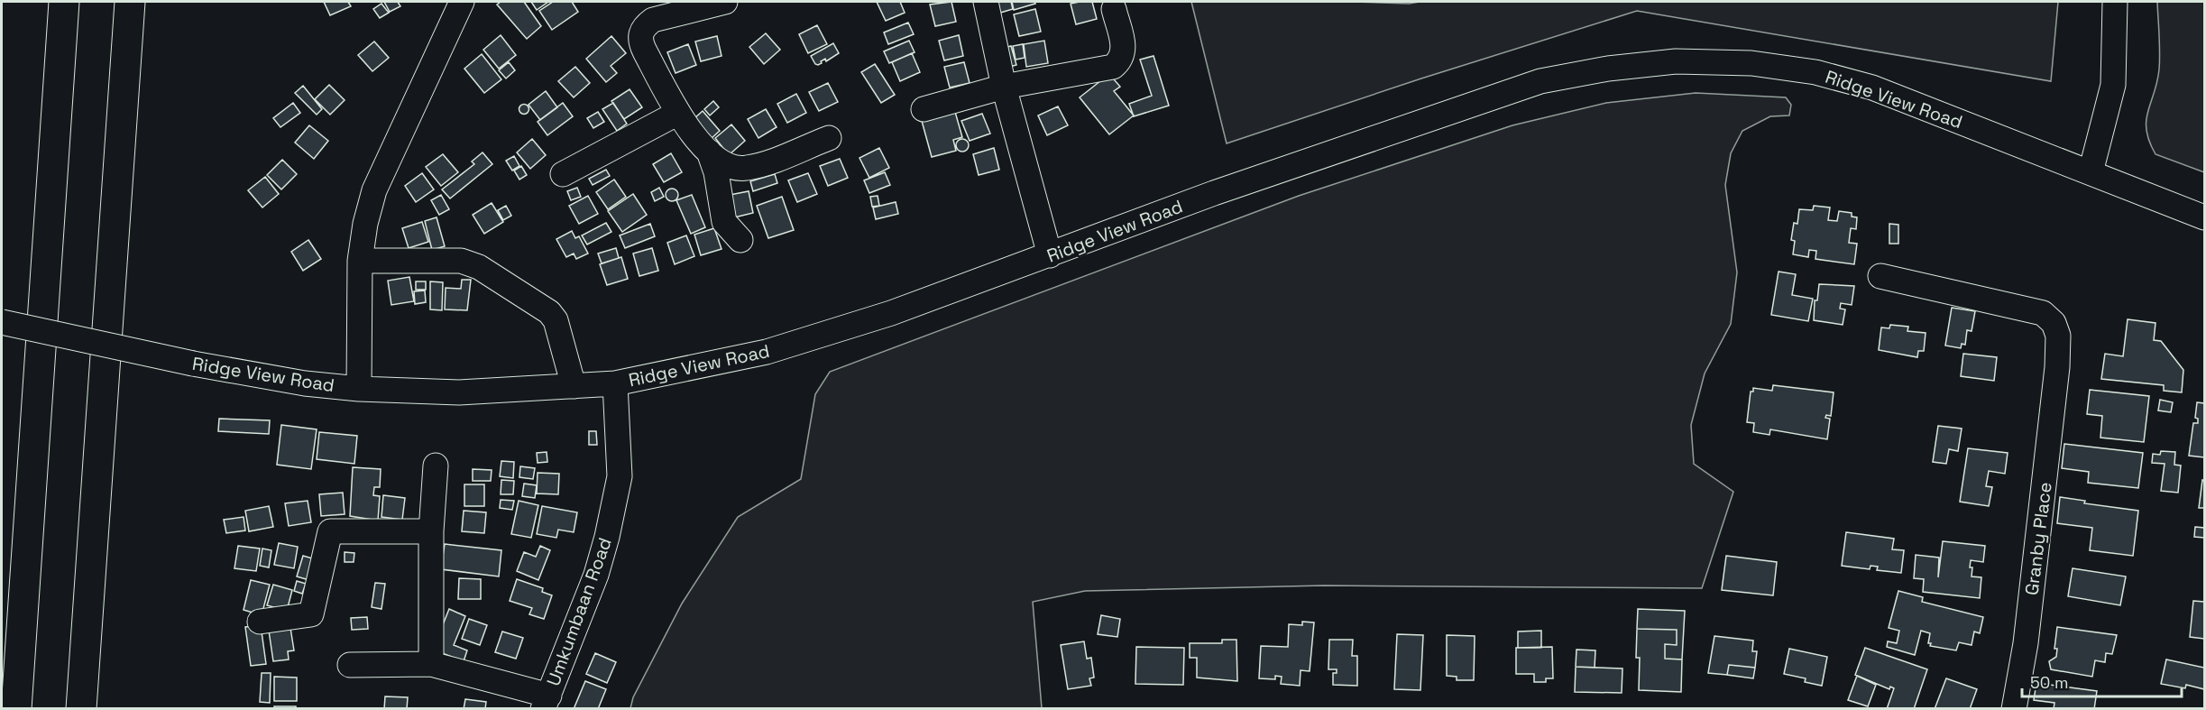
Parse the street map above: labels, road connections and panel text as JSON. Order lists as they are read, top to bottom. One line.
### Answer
{"streets":{"street":["Ridge View Road","Granby Place","Umkumbaan Road"]},"crossings":[["Ridge View Road","Umkumbaan Road"]],"scale_bar":"50 m"}
